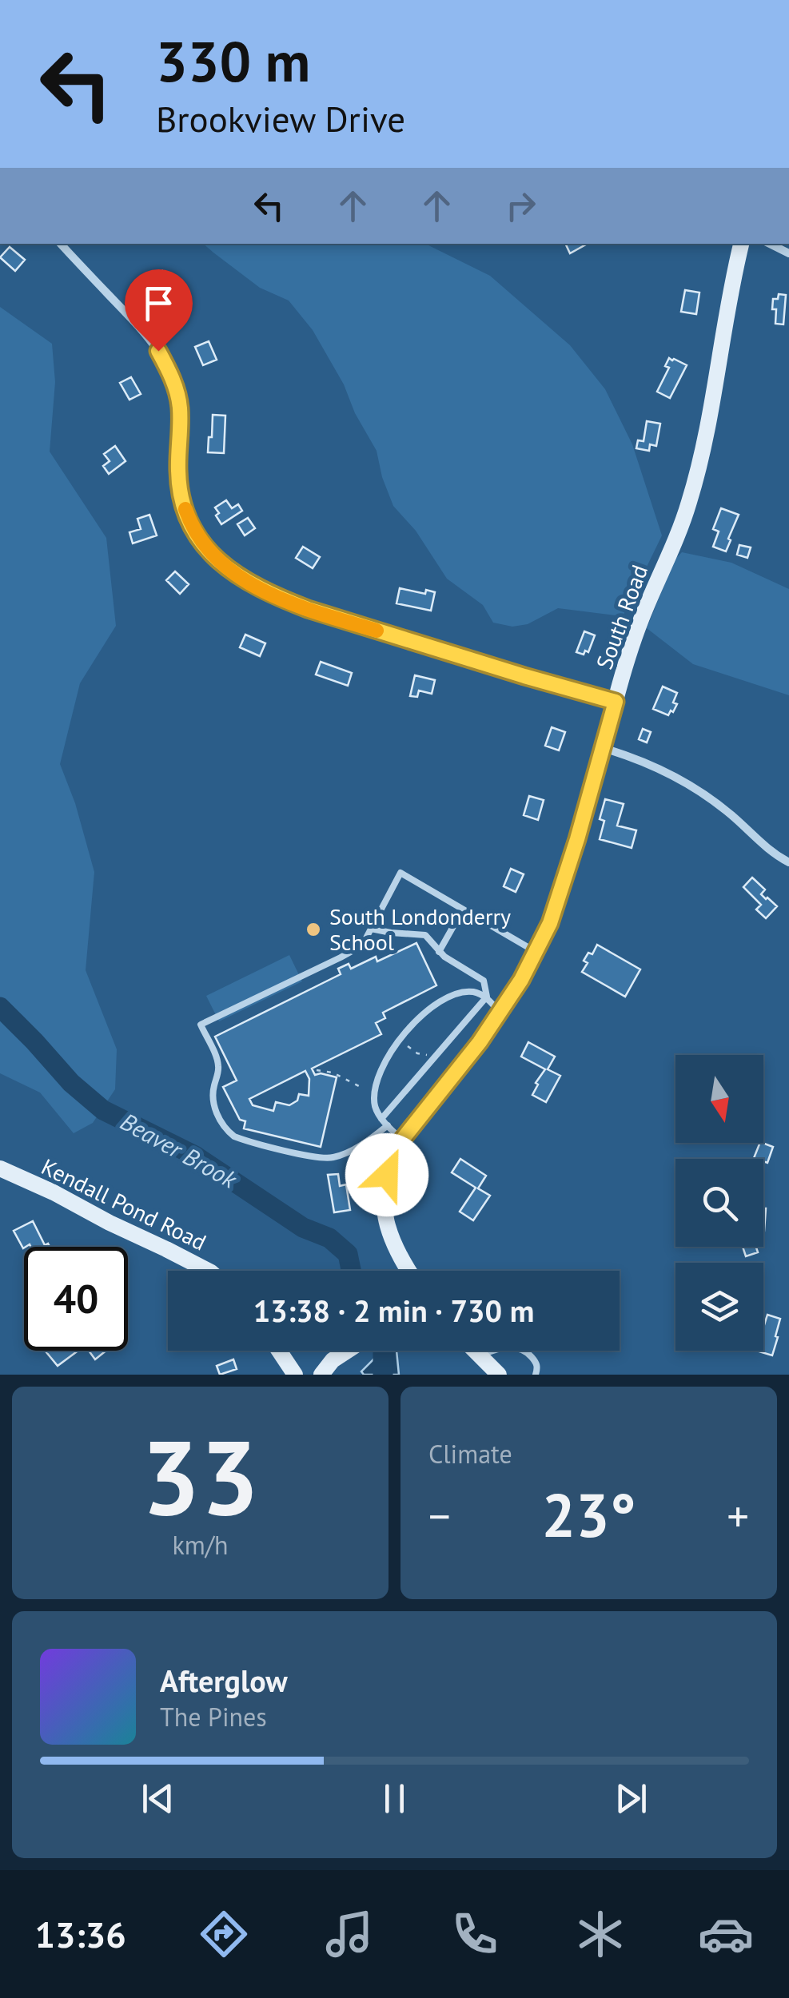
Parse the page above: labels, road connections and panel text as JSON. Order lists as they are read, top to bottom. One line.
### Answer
{"streets":{"street":["South Road","Kendall Pond Road"]},"water":["Beaver Brook"],"places":["South Londonderry School"],"north":"bottom","page":{"turn":["330 m","Brookview Drive"],"limit":"40","trip":"13:38 · 2 min · 730 m","tile":[["33","km/h"],"Climate"],"heat":["−","23°","+"],"song":["Afterglow","The Pines"],"tabs":"13:36"}}
